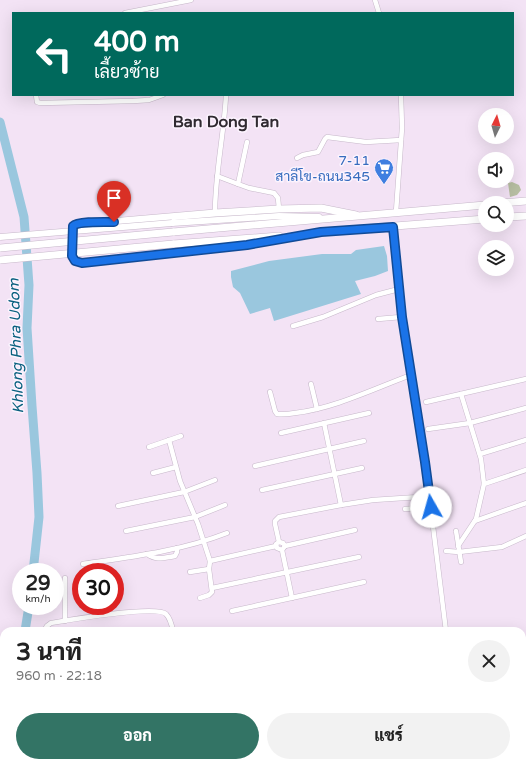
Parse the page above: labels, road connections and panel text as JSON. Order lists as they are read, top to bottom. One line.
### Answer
{"districts":["Ban Dong Tan"],"water":["Khlong Phra Udom"],"places":{"supermarket":["7-11 สาลีโข-ถนน345"]},"north":"top","page":{"turn":["400 m","เลี้ยวซ้าย"],"speed":"29 km/h","limit":"30","heading":["3 นาที","960 m · 22:18"],"buttons":["ออก","แชร์"]}}
